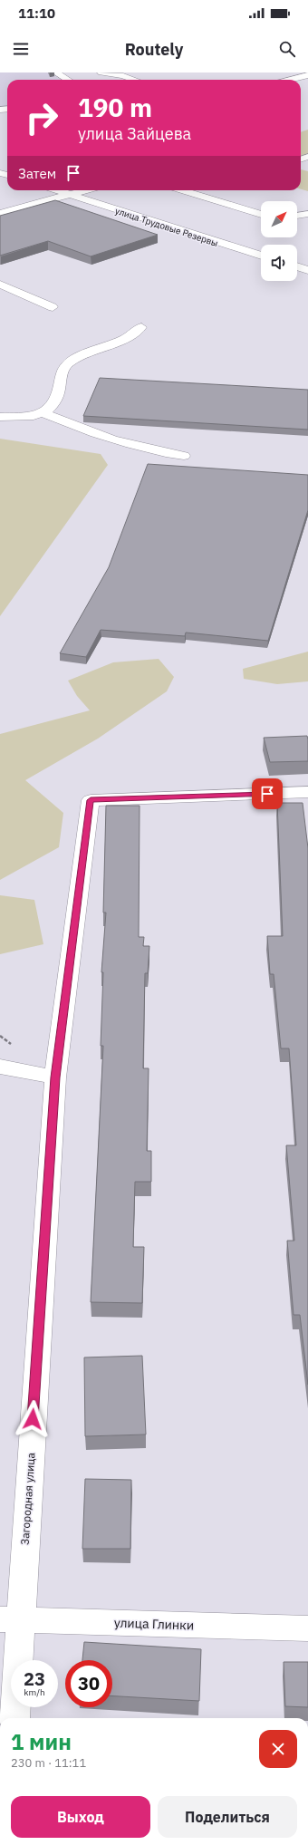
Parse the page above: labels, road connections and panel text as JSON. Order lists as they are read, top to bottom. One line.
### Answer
{"streets":{"street":["улица Трудовые Резервы","Загородная улица","улица Глинки"]},"crossings":[["Загородная улица","улица Глинки"]],"north":"top right","page":{"status":"11:10","header":"Routely","turn":["190 m","улица Зайцева"],"then":"Затем","speed":"23 km/h","limit":"30","heading":["1 мин","230 m · 11:11"],"buttons":["Выход","Поделиться"]}}
